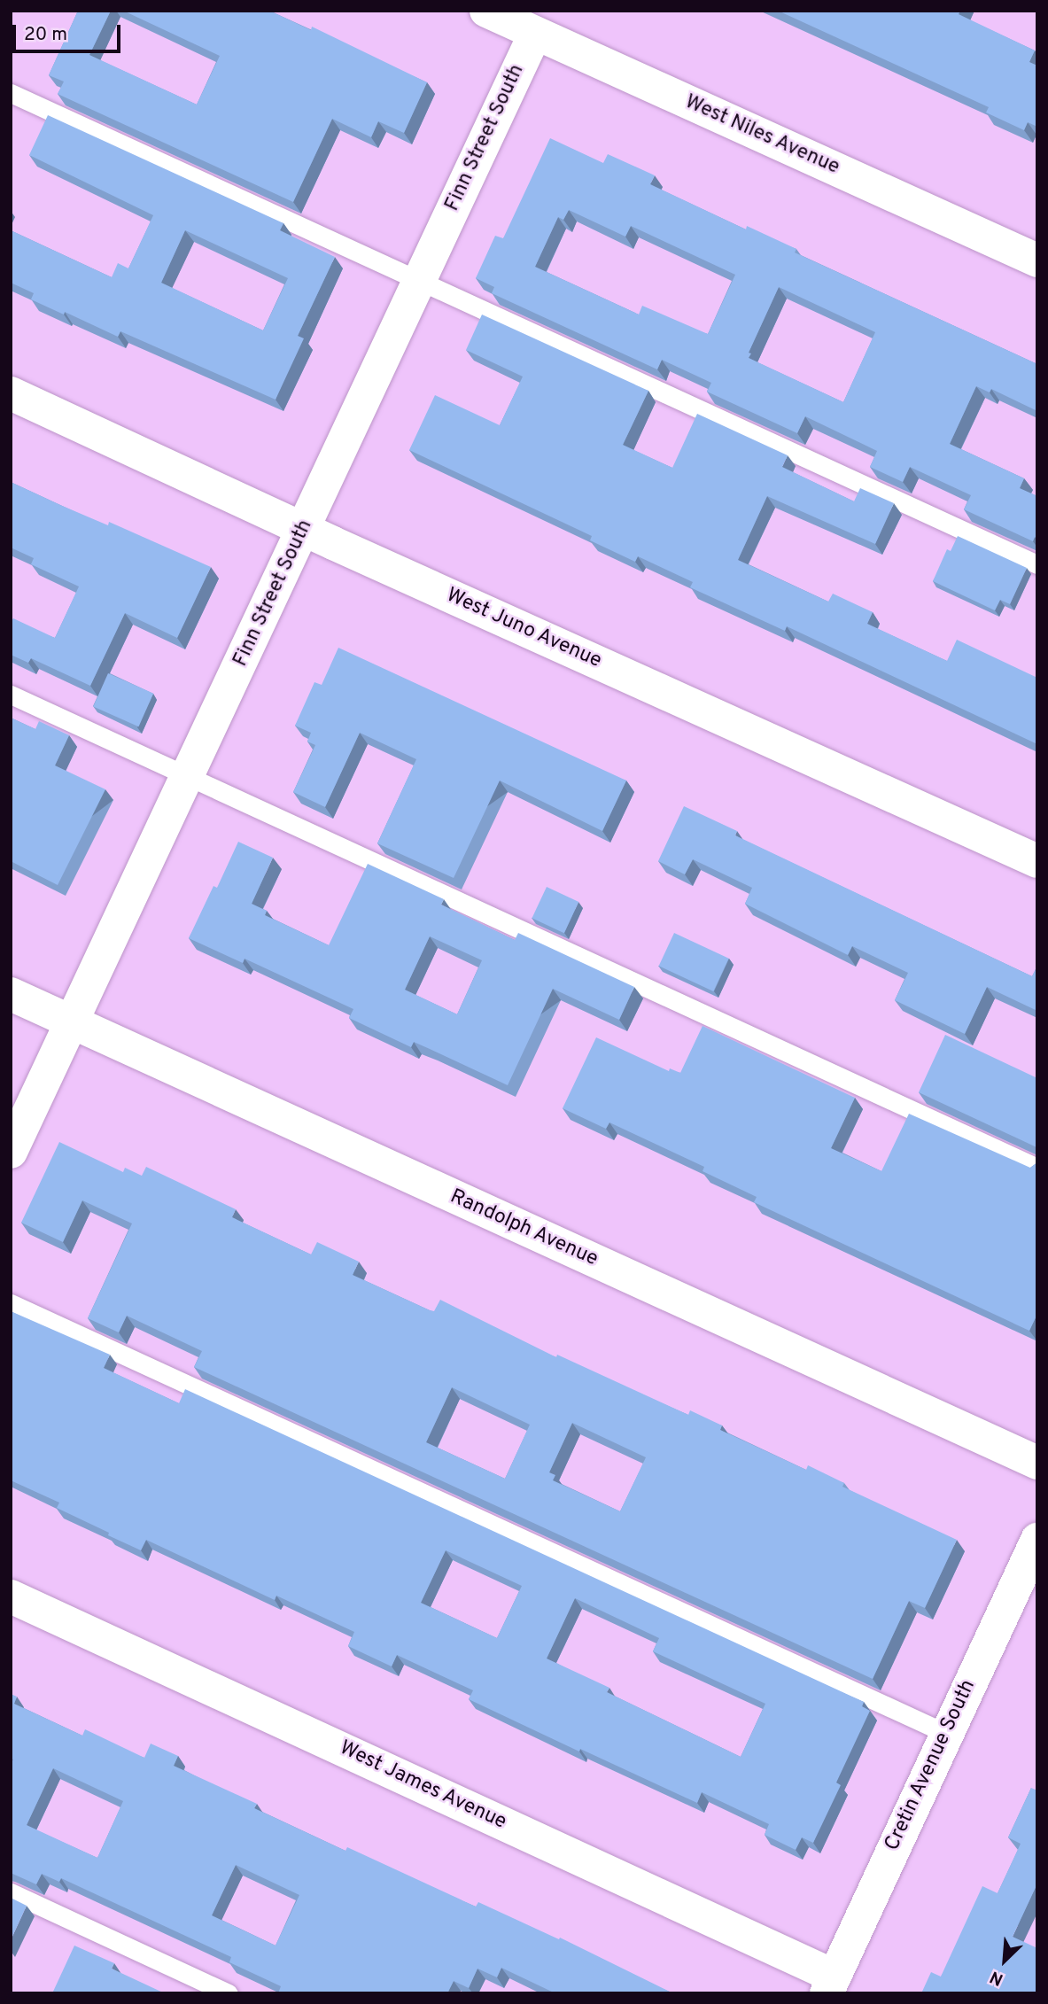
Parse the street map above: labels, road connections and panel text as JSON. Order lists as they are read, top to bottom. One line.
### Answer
{"streets":{"street":["West Niles Avenue","Finn Street South","West Juno Avenue","Randolph Avenue","Cretin Avenue South","West James Avenue"]},"crossings":[["West Niles Avenue","Finn Street South"],["Finn Street South","West Juno Avenue"],["Finn Street South","Randolph Avenue"],["Cretin Avenue South","West James Avenue"]],"scale_bar":"20 m","north":"bottom left"}
